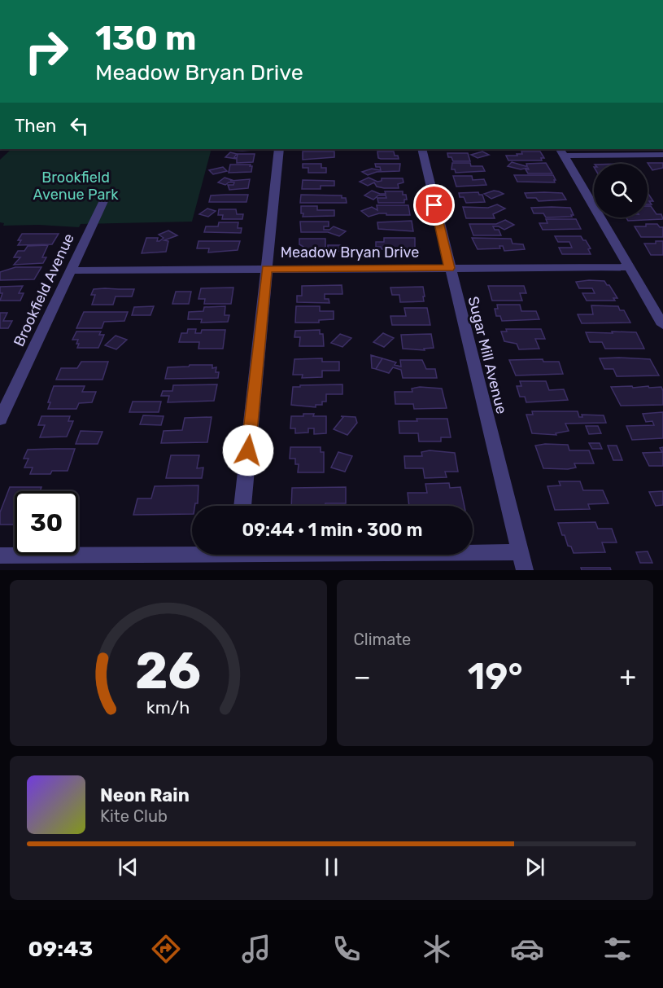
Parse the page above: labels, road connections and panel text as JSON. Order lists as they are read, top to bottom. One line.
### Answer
{"streets":{"street":["Meadow Bryan Drive","Brookfield Avenue","Sugar Mill Avenue"]},"crossings":[["Meadow Bryan Drive","Brookfield Avenue"],["Meadow Bryan Drive","Sugar Mill Avenue"]],"parks":["Brookfield Avenue Park"],"page":{"turn":["130 m","Meadow Bryan Drive"],"then":"Then","limit":"30","trip":"09:44 · 1 min · 300 m","tile":"Climate","heat":["−","19°","+"],"song":["Neon Rain","Kite Club"],"tabs":"09:43","gauge":["26","km/h"]}}
